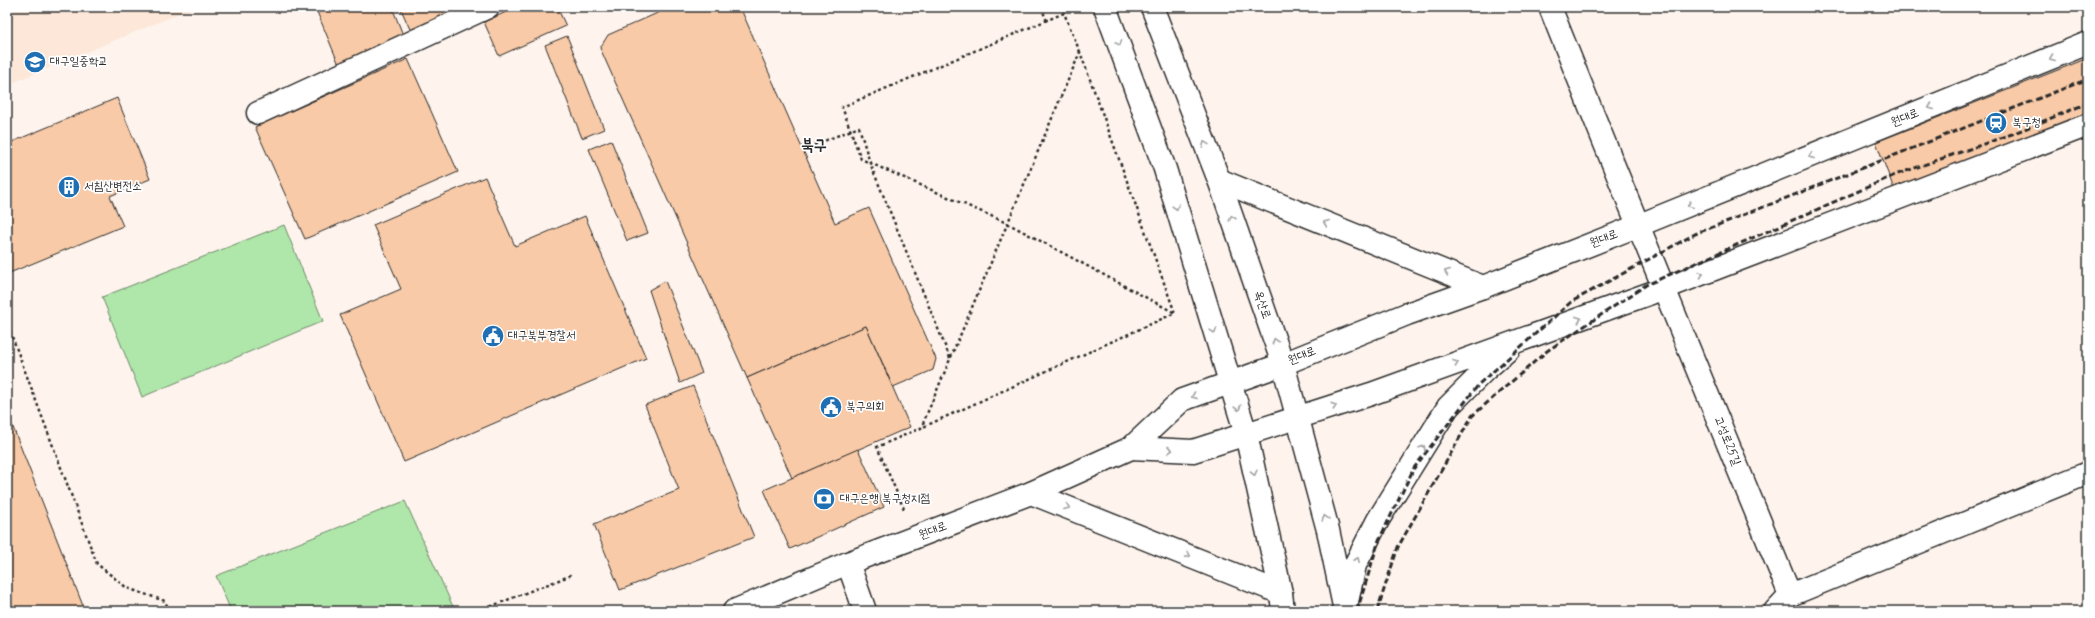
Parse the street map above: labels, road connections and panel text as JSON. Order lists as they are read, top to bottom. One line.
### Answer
{"streets":{"main road":["원대로","옥산로","고성로25길"]},"crossings":[["원대로","옥산로"],["원대로","고성로25길"]],"districts":["북구"],"places":{"school or university":["대구일중학교"],"station":["북구청"],"building":["서침산변전소"],"public building":["대구북부경찰서","북구의회"],"bank":["대구은행 북구청지점"]}}
